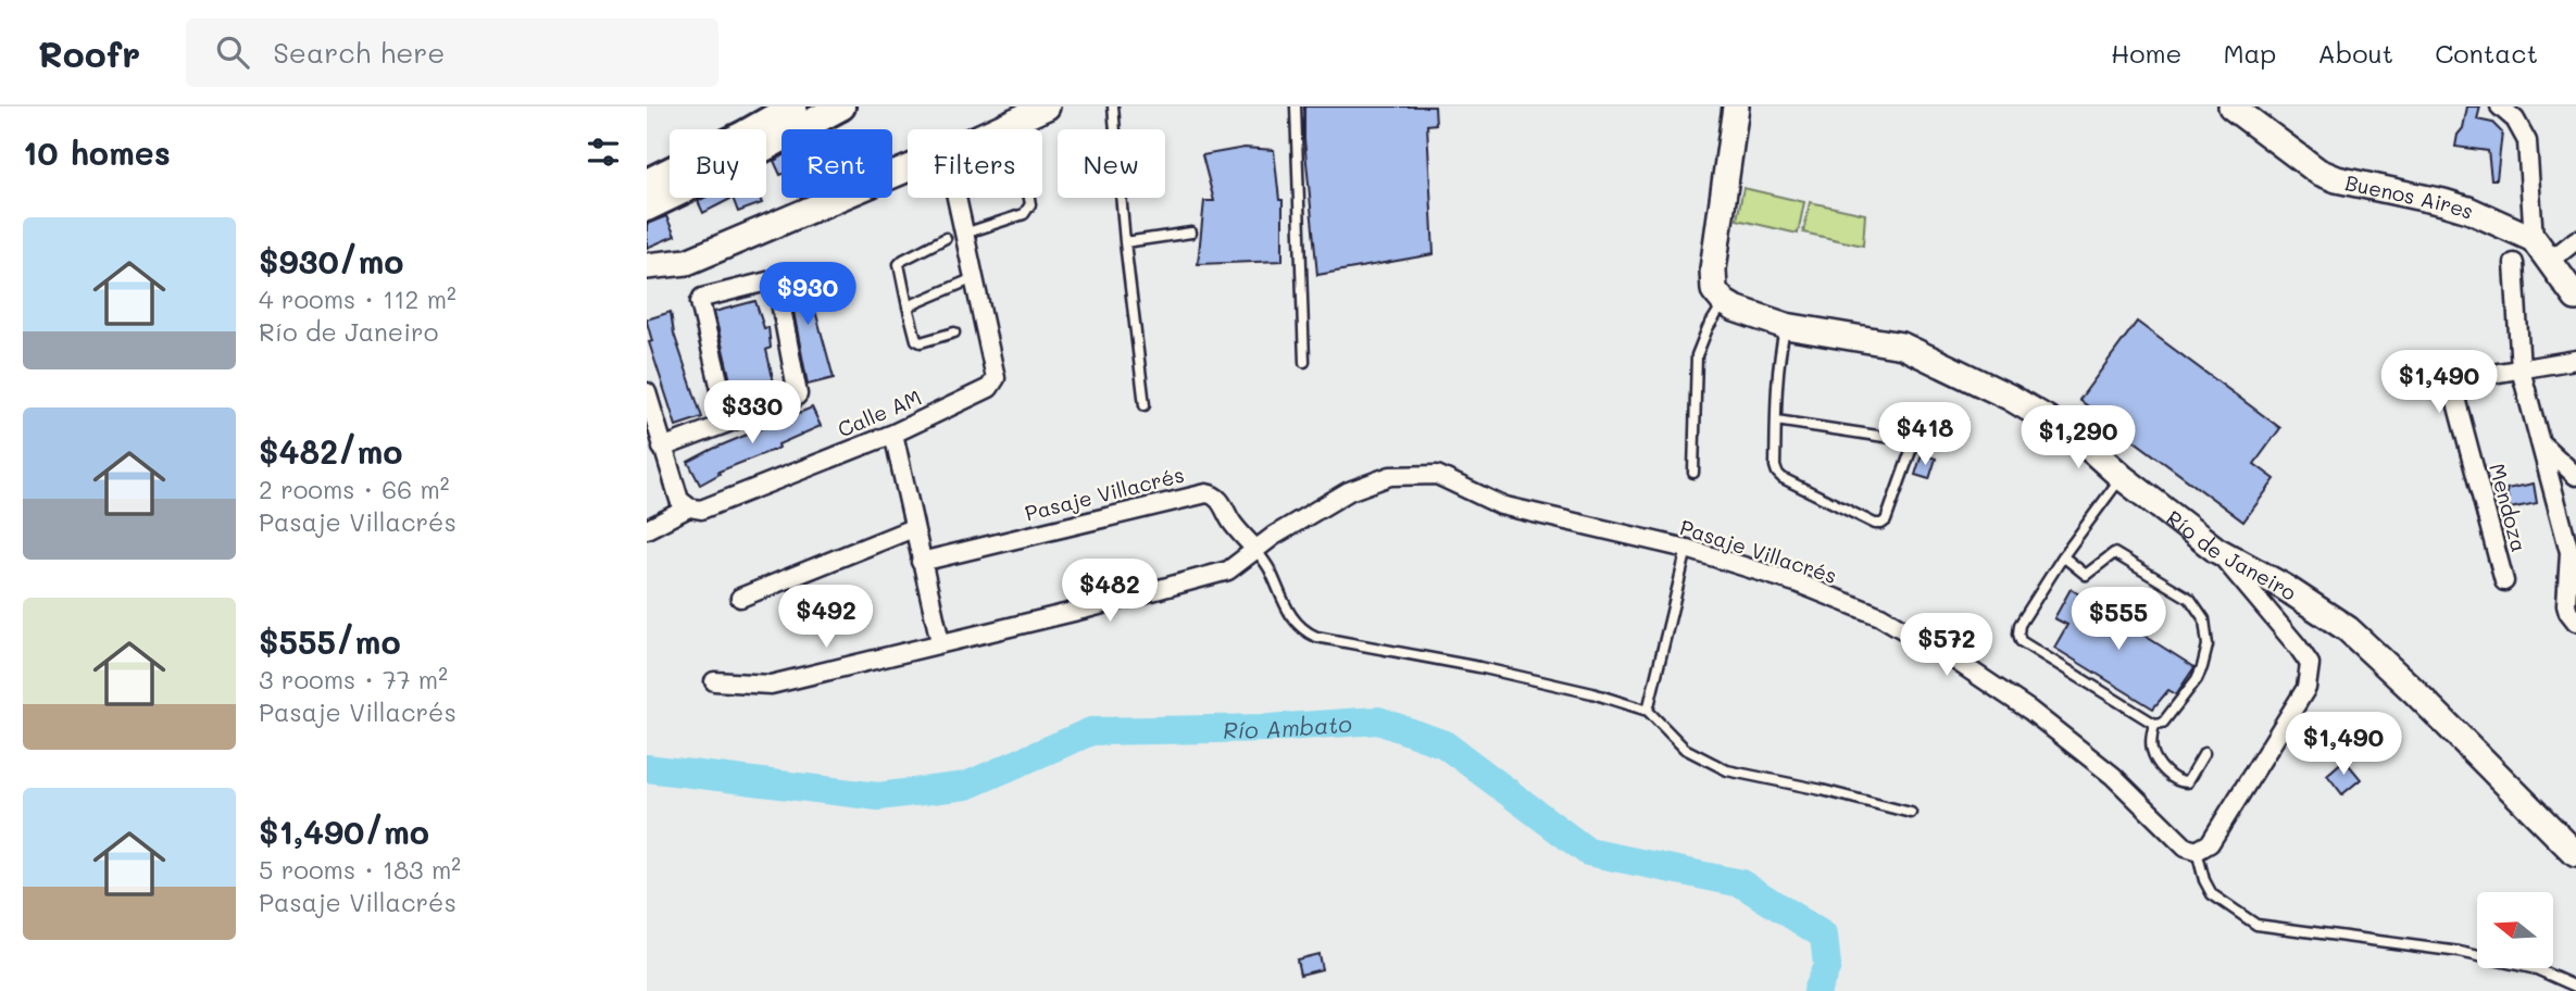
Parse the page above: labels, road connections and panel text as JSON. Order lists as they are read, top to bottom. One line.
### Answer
{"streets":{"street":["Buenos Aires","Calle AM","Pasaje Villacrés","Mendoza","Río de Janeiro"]},"water":["Río Ambato"],"north":"left","page":{"header":"Roofr","search":"Search here","nav":["Home","Map","About","Contact"],"heading":"10 homes","chip":["Buy","Rent","Filters","New"],"list":[{"name":"$930/mo","note":"4 rooms · 112 m² · Río de Janeiro"},{"name":"$482/mo","note":"2 rooms · 66 m² · Pasaje Villacrés"},{"name":"$555/mo","note":"3 rooms · 77 m² · Pasaje Villacrés"},{"name":"$1,490/mo","note":"5 rooms · 183 m² · Pasaje Villacrés"}],"price":["$930","$1,490","$330","$418","$1,290","$482","$492","$555","$572","$1,490"]}}
